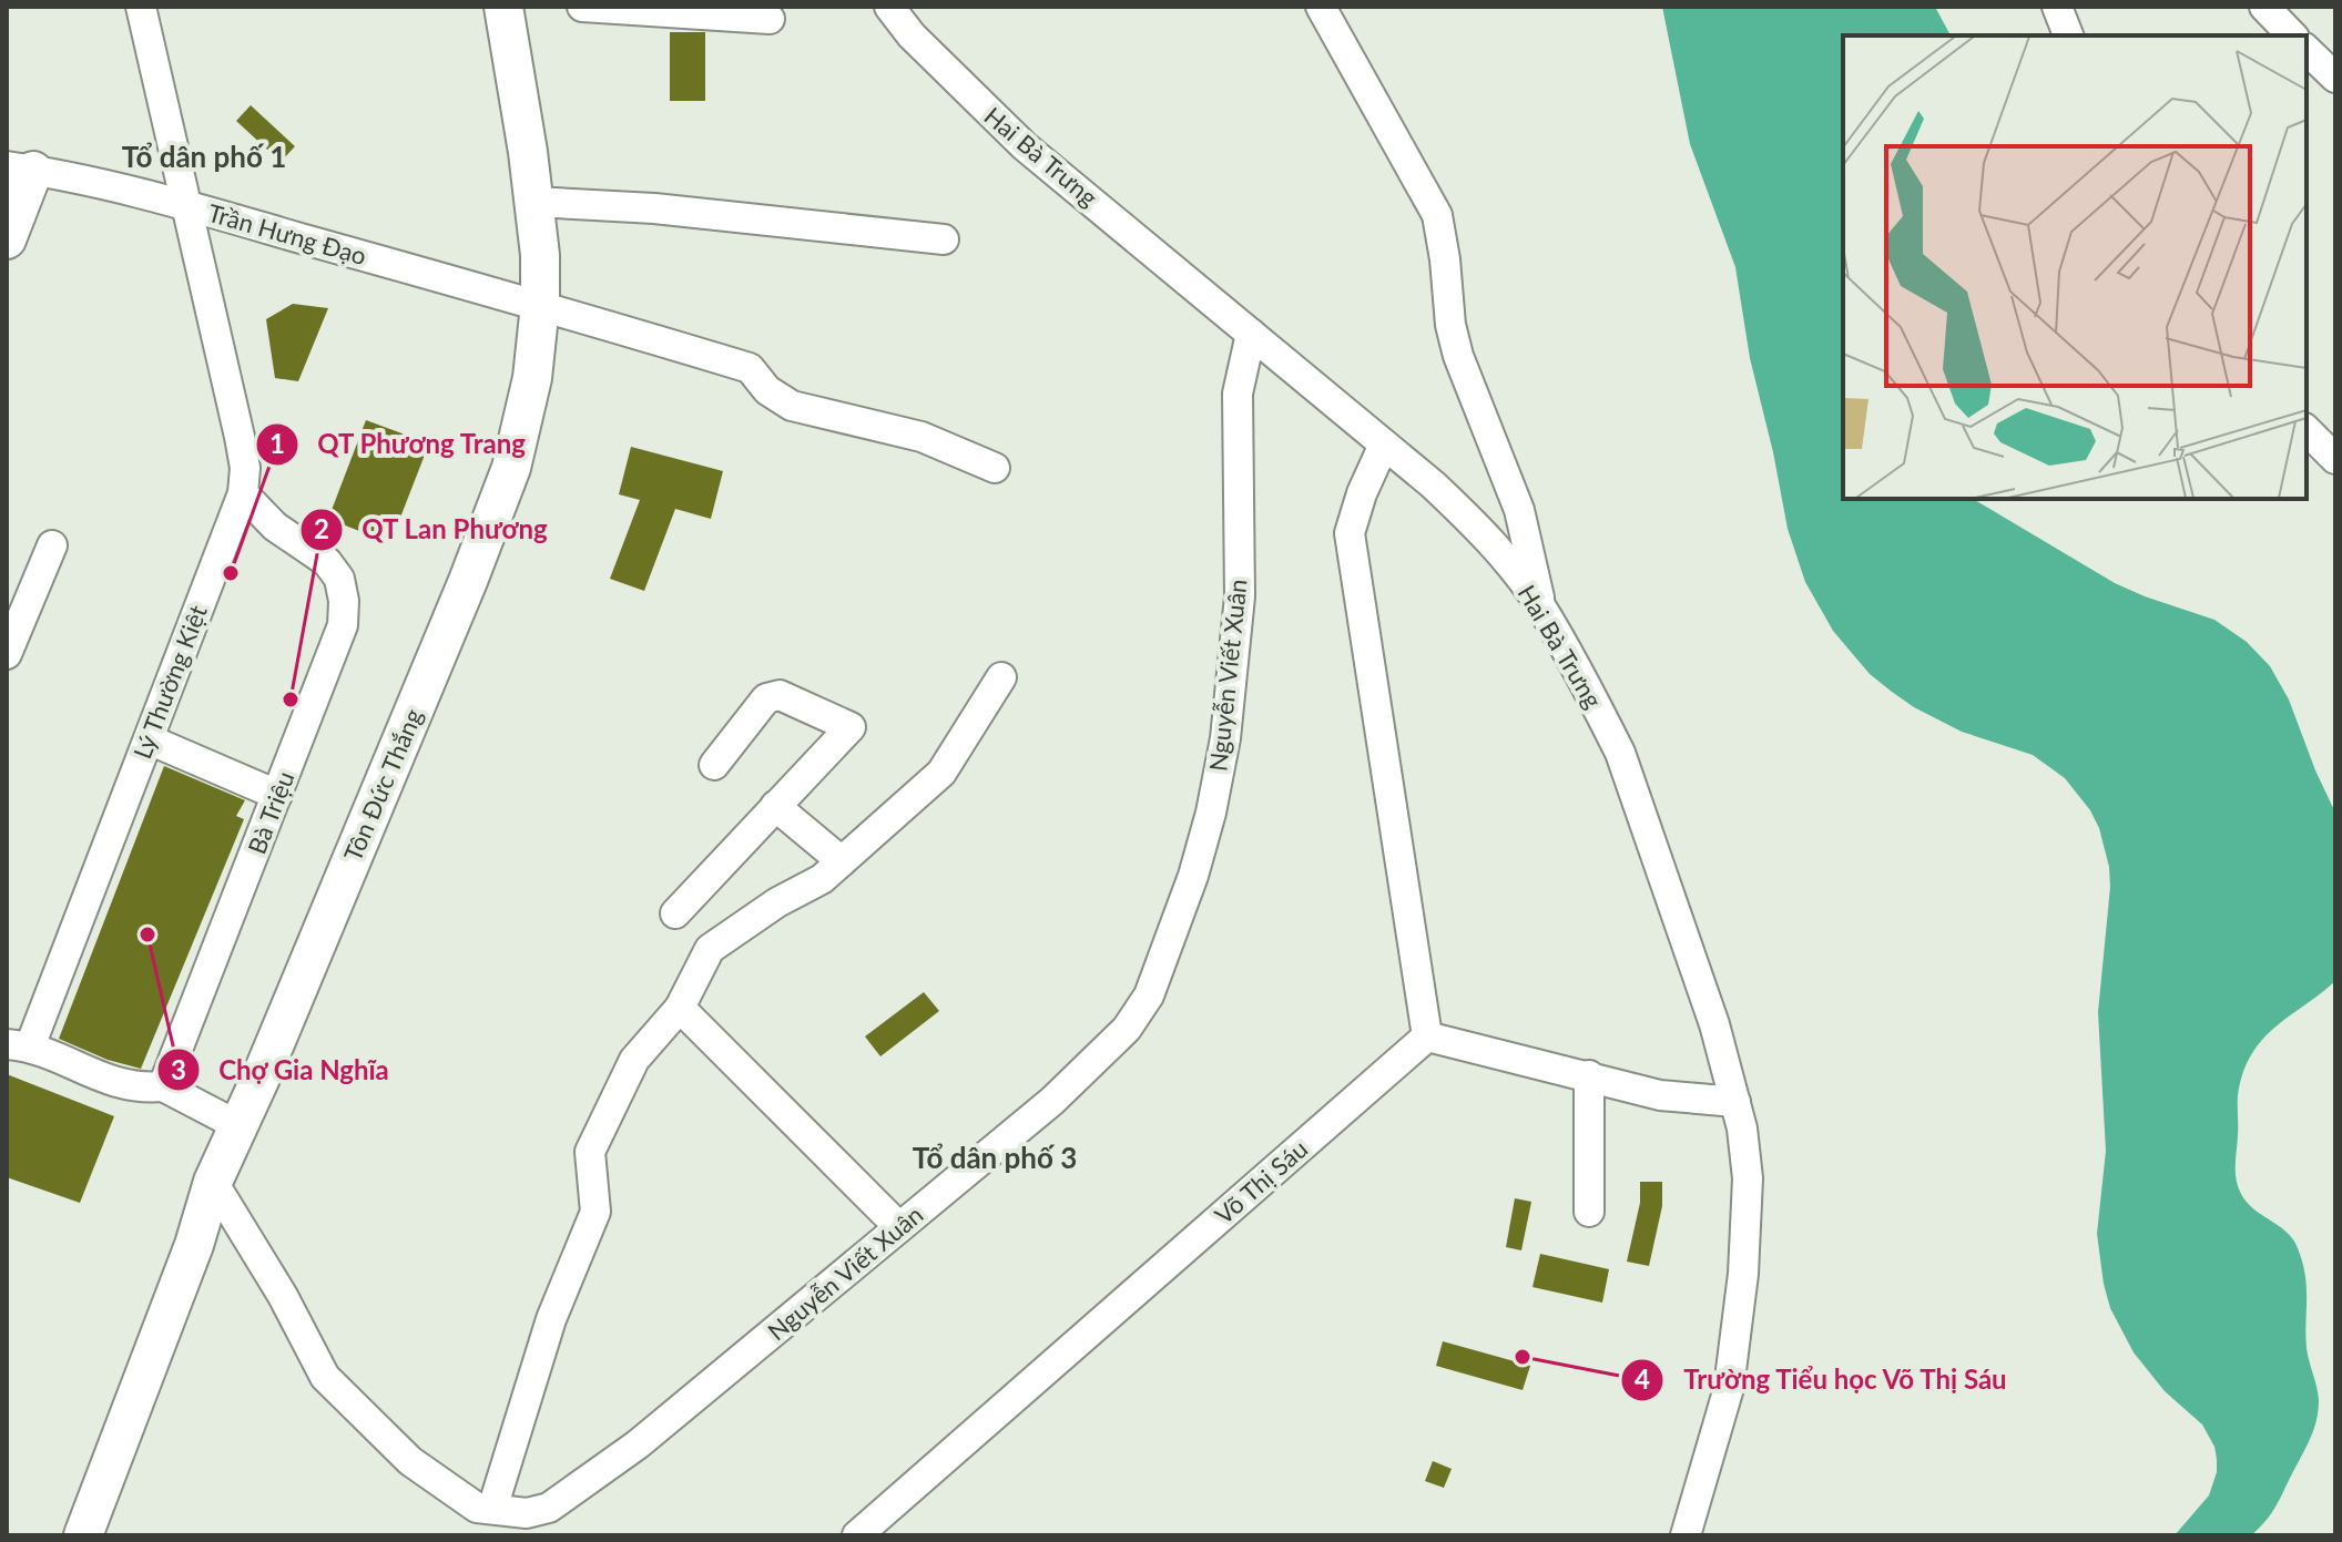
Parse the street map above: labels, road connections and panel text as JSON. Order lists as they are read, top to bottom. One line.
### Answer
{"streets":{"main road":["Tôn Đức Thắng"],"street":["Hai Bà Trưng","Trần Hưng Đạo","Nguyễn Viết Xuân","Lý Thường Kiệt","Bà Triệu","Võ Thị Sáu"]},"crossings":[["Hai Bà Trưng","Nguyễn Viết Xuân"],["Trần Hưng Đạo","Lý Thường Kiệt"],["Trần Hưng Đạo","Tôn Đức Thắng"],["Nguyễn Viết Xuân","Tôn Đức Thắng"],["Lý Thường Kiệt","Bà Triệu"]],"districts":["Tổ dân phố 1","Tổ dân phố 3"],"places":["QT Phương Trang","QT Lan Phương","Chợ Gia Nghĩa","Trường Tiểu học Võ Thị Sáu"]}
